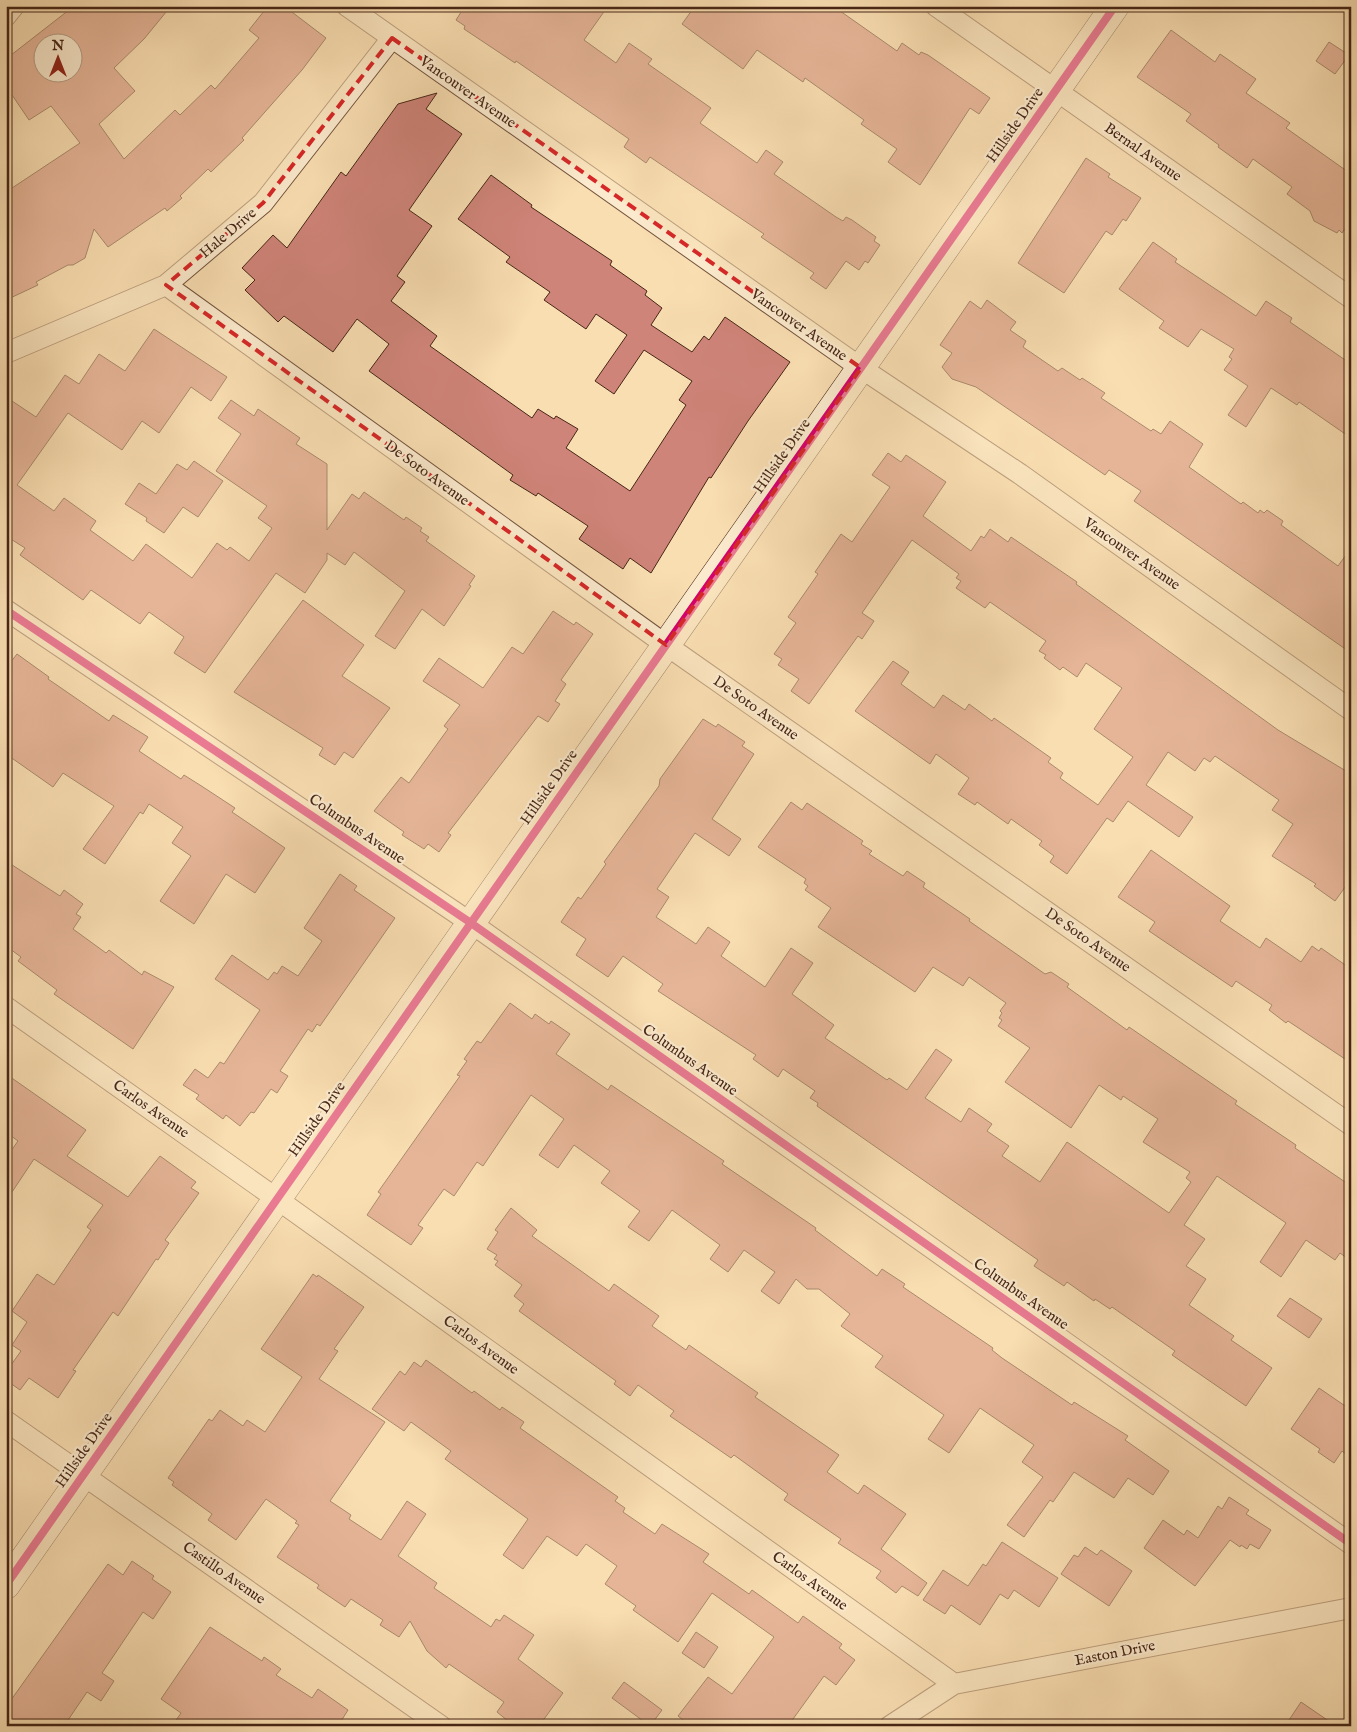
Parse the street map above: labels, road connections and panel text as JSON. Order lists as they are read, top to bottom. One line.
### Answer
{"streets":{"main road":["Hillside Drive"],"street":["Vancouver Avenue","Bernal Avenue","Hale Drive","De Soto Avenue","Columbus Avenue","Carlos Avenue","Castillo Avenue","Easton Drive"]},"crossings":[["Vancouver Avenue","Hillside Drive"],["Vancouver Avenue","Hale Drive"],["Hillside Drive","Bernal Avenue"],["Hillside Drive","De Soto Avenue"],["Hillside Drive","Columbus Avenue"],["Hillside Drive","Carlos Avenue"],["Hillside Drive","Castillo Avenue"],["Hale Drive","De Soto Avenue"],["Carlos Avenue","Easton Drive"]],"north":"top"}
